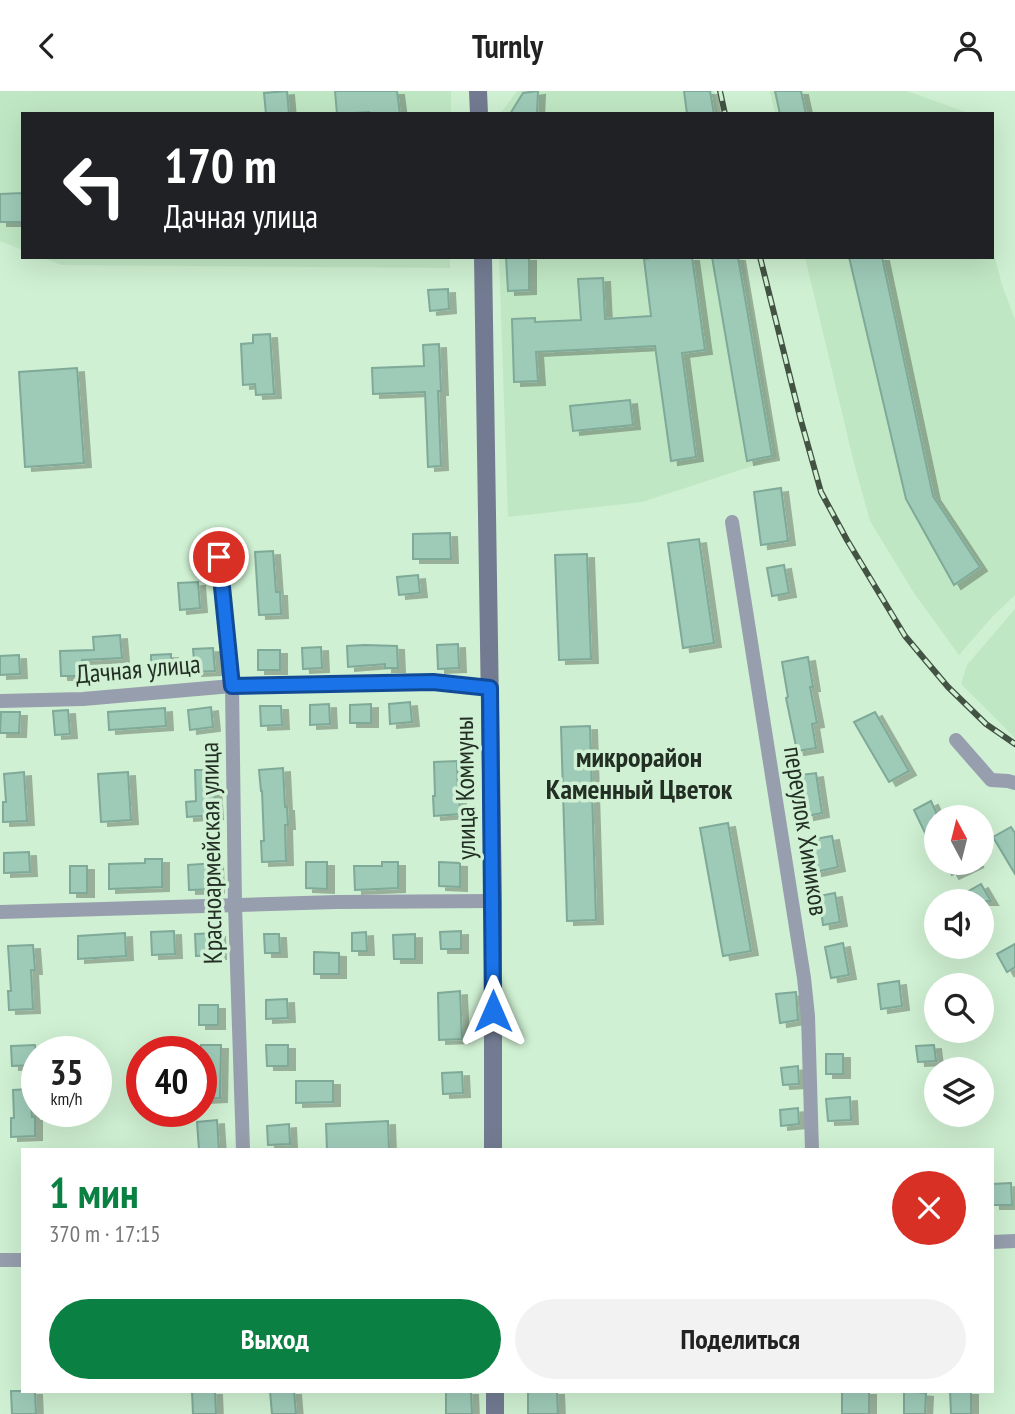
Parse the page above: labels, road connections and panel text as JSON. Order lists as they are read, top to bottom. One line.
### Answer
{"streets":{"street":["Дачная улица","улица Коммуны","переулок Химиков","Красноармейская улица"]},"crossings":[["Дачная улица","улица Коммуны"],["Дачная улица","Красноармейская улица"]],"districts":["микрорайон Каменный Цветок"],"north":"top","page":{"header":"Turnly","turn":["170 m","Дачная улица"],"speed":"35 km/h","limit":"40","heading":["1 мин","370 m · 17:15"],"buttons":["Выход","Поделиться"]}}
